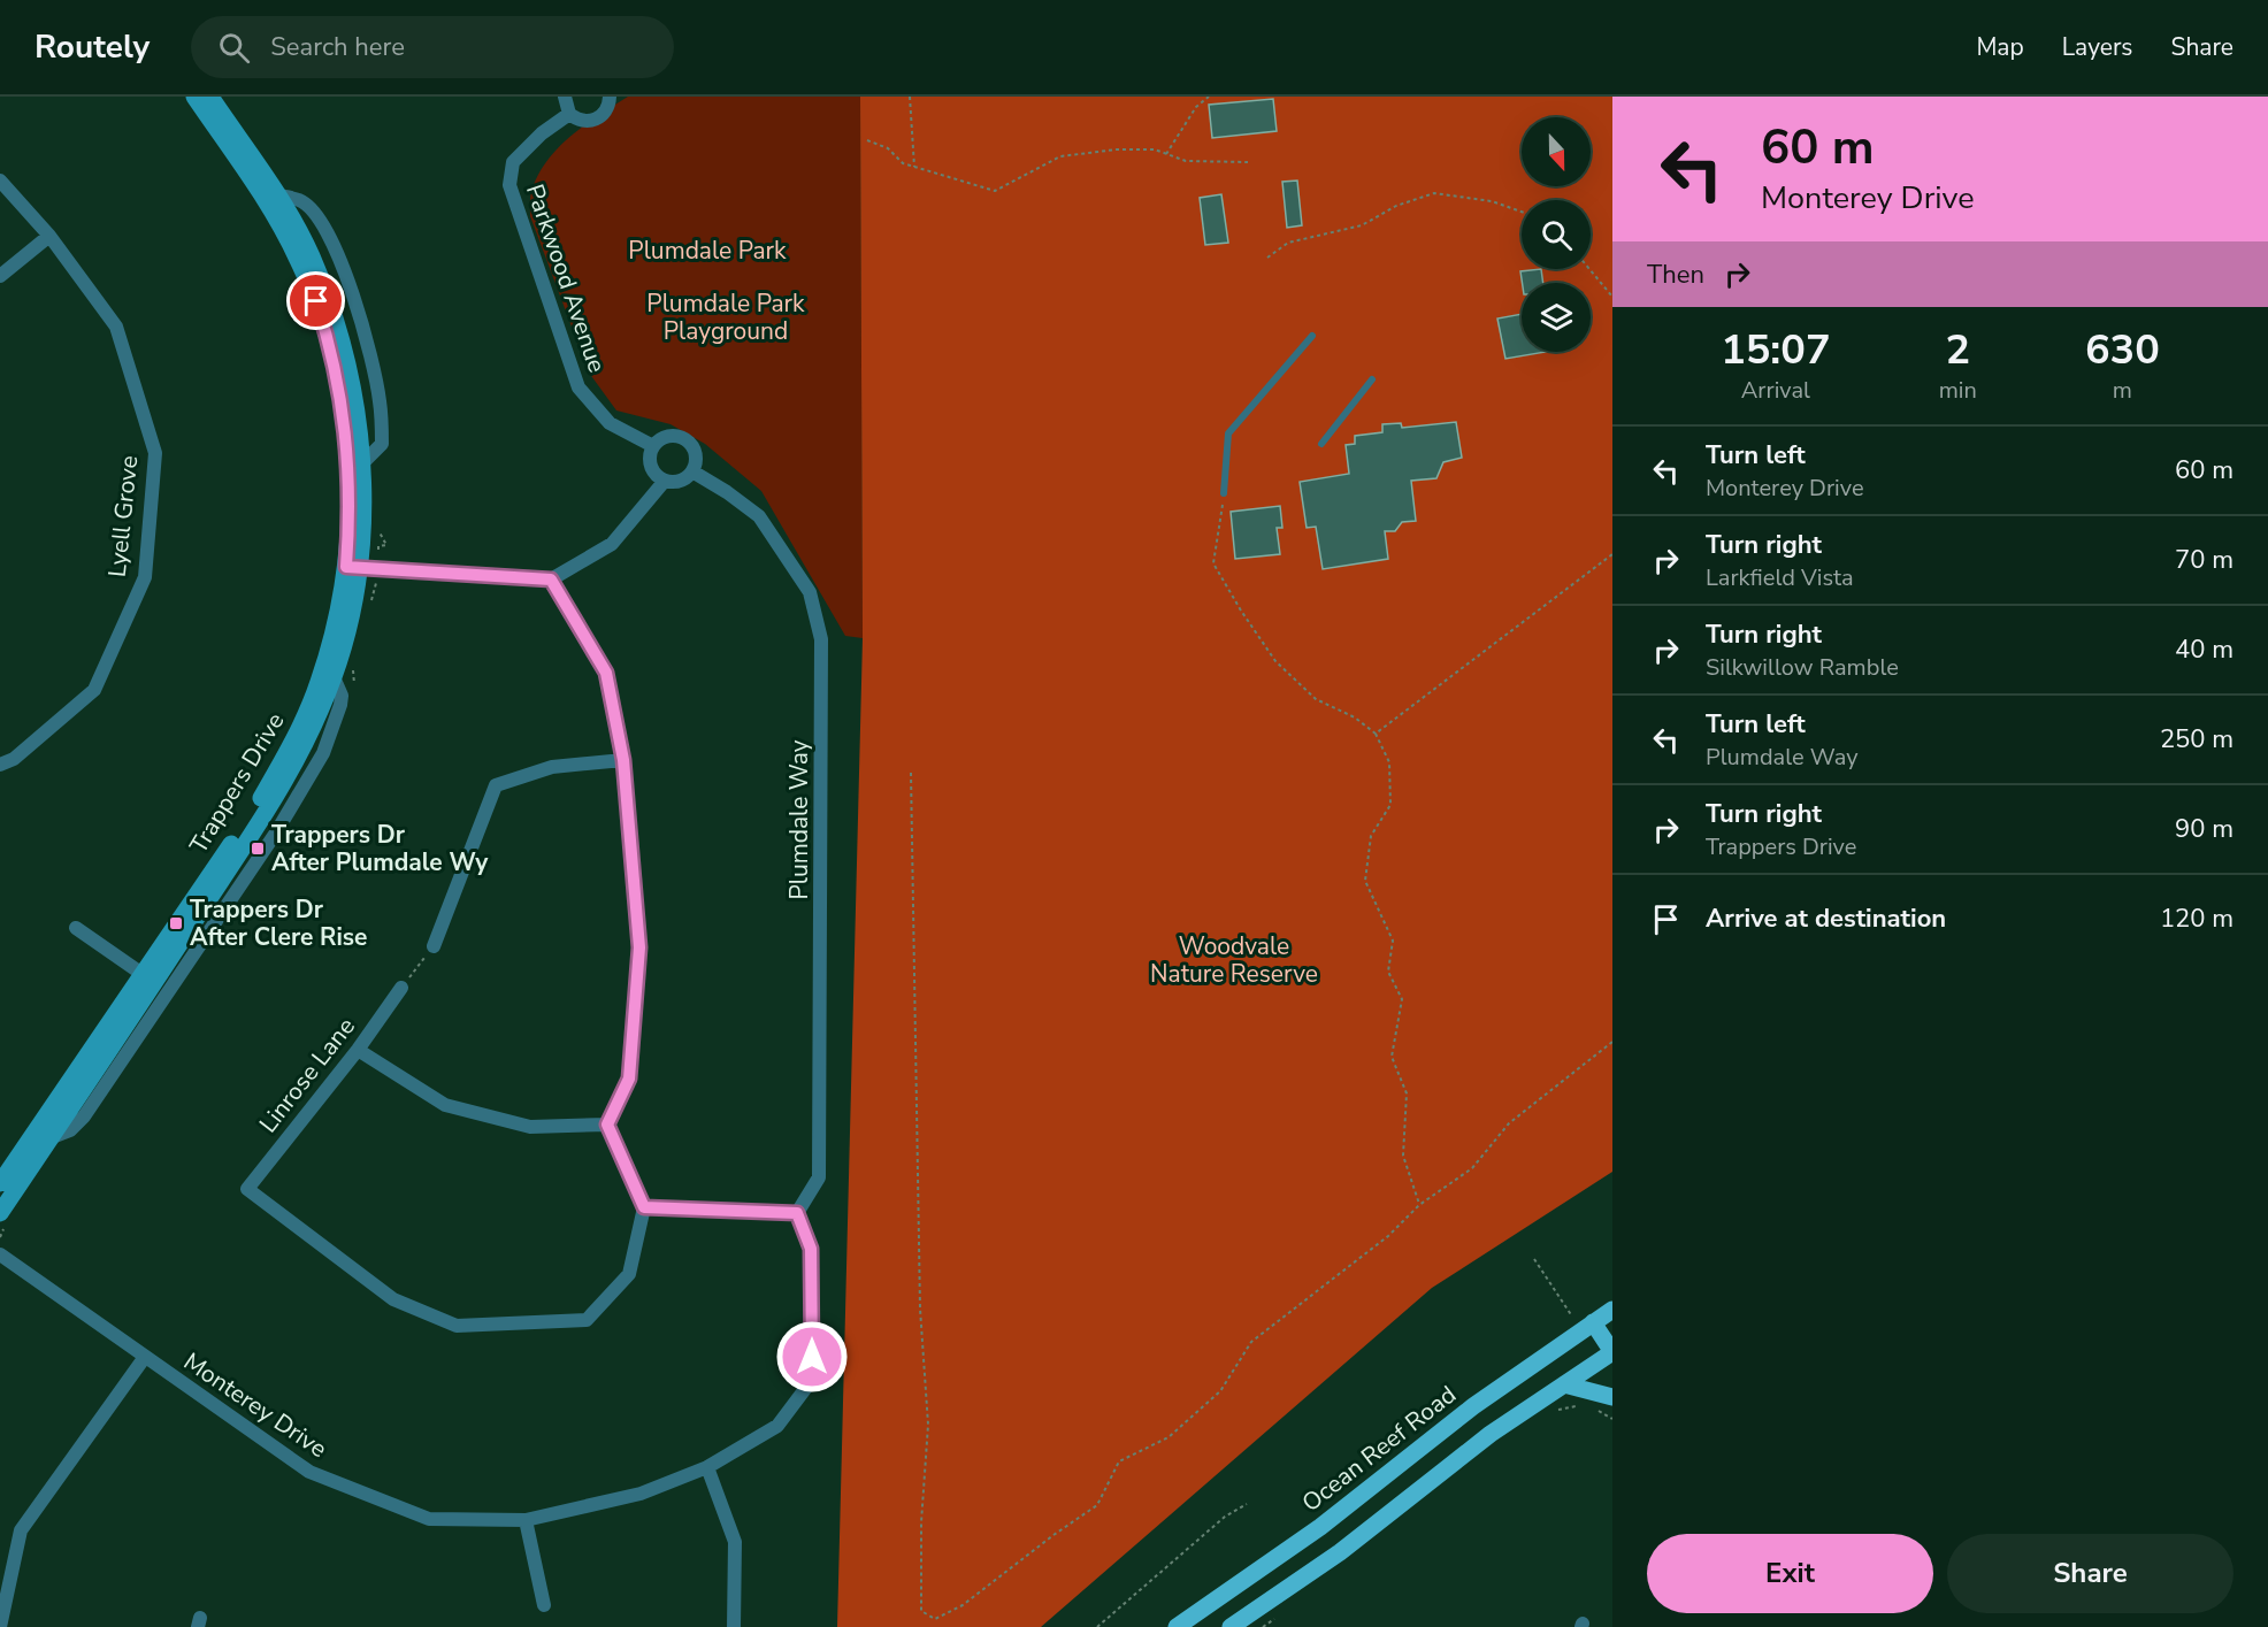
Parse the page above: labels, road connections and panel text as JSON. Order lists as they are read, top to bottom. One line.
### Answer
{"streets":{"main road":["Trappers Drive","Ocean Reef Road"],"street":["Parkwood Avenue","Lyell Grove","Plumdale Way","Linrose Lane","Monterey Drive"]},"crossings":[["Parkwood Avenue","Plumdale Way"],["Plumdale Way","Monterey Drive"]],"parks":["Plumdale Park","Plumdale Park Playground","Woodvale Nature Reserve"],"places":{"transit":["Trappers Dr After Plumdale Wy","Trappers Dr After Clere Rise"]},"north":"bottom","page":{"header":"Routely","search":"Search here","nav":["Map","Layers","Share"],"turn":["60 m","Monterey Drive"],"then":"Then","eta":["15:07","Arrival","2","min","630","m"],"list":[{"name":"Turn left","note":"Monterey Drive","value":"60 m"},{"name":"Turn right","note":"Larkfield Vista","value":"70 m"},{"name":"Turn right","note":"Silkwillow Ramble","value":"40 m"},{"name":"Turn left","note":"Plumdale Way","value":"250 m"},{"name":"Turn right","note":"Trappers Drive","value":"90 m"},{"name":"Arrive at destination","value":"120 m"}],"buttons":["Exit","Share"]}}
